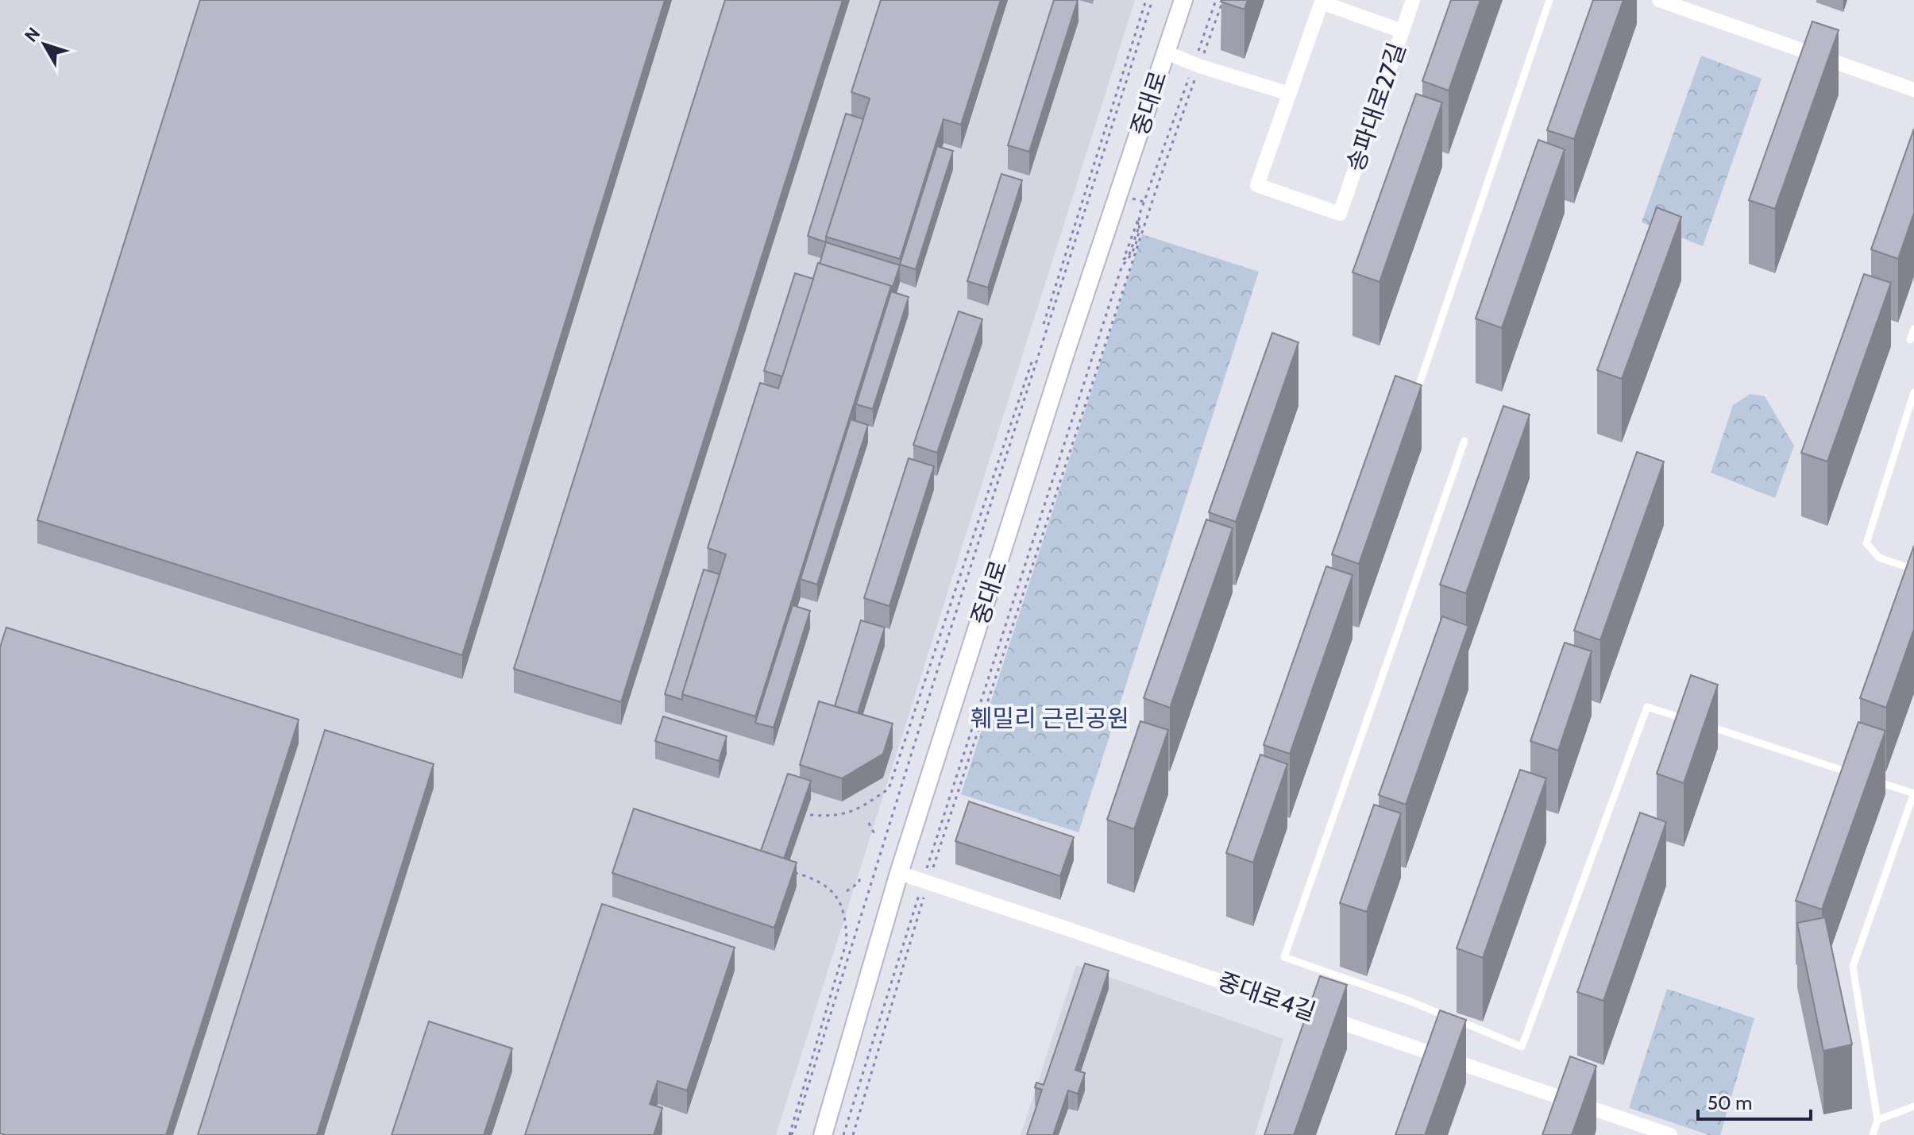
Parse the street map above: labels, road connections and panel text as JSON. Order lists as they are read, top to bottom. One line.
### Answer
{"streets":{"main road":["중대로"],"street":["송파대로27길","중대로4길"]},"crossings":[["중대로","송파대로27길"],["중대로","중대로4길"]],"parks":["훼밀리 근린공원"],"scale_bar":"50 m","north":"top left"}
